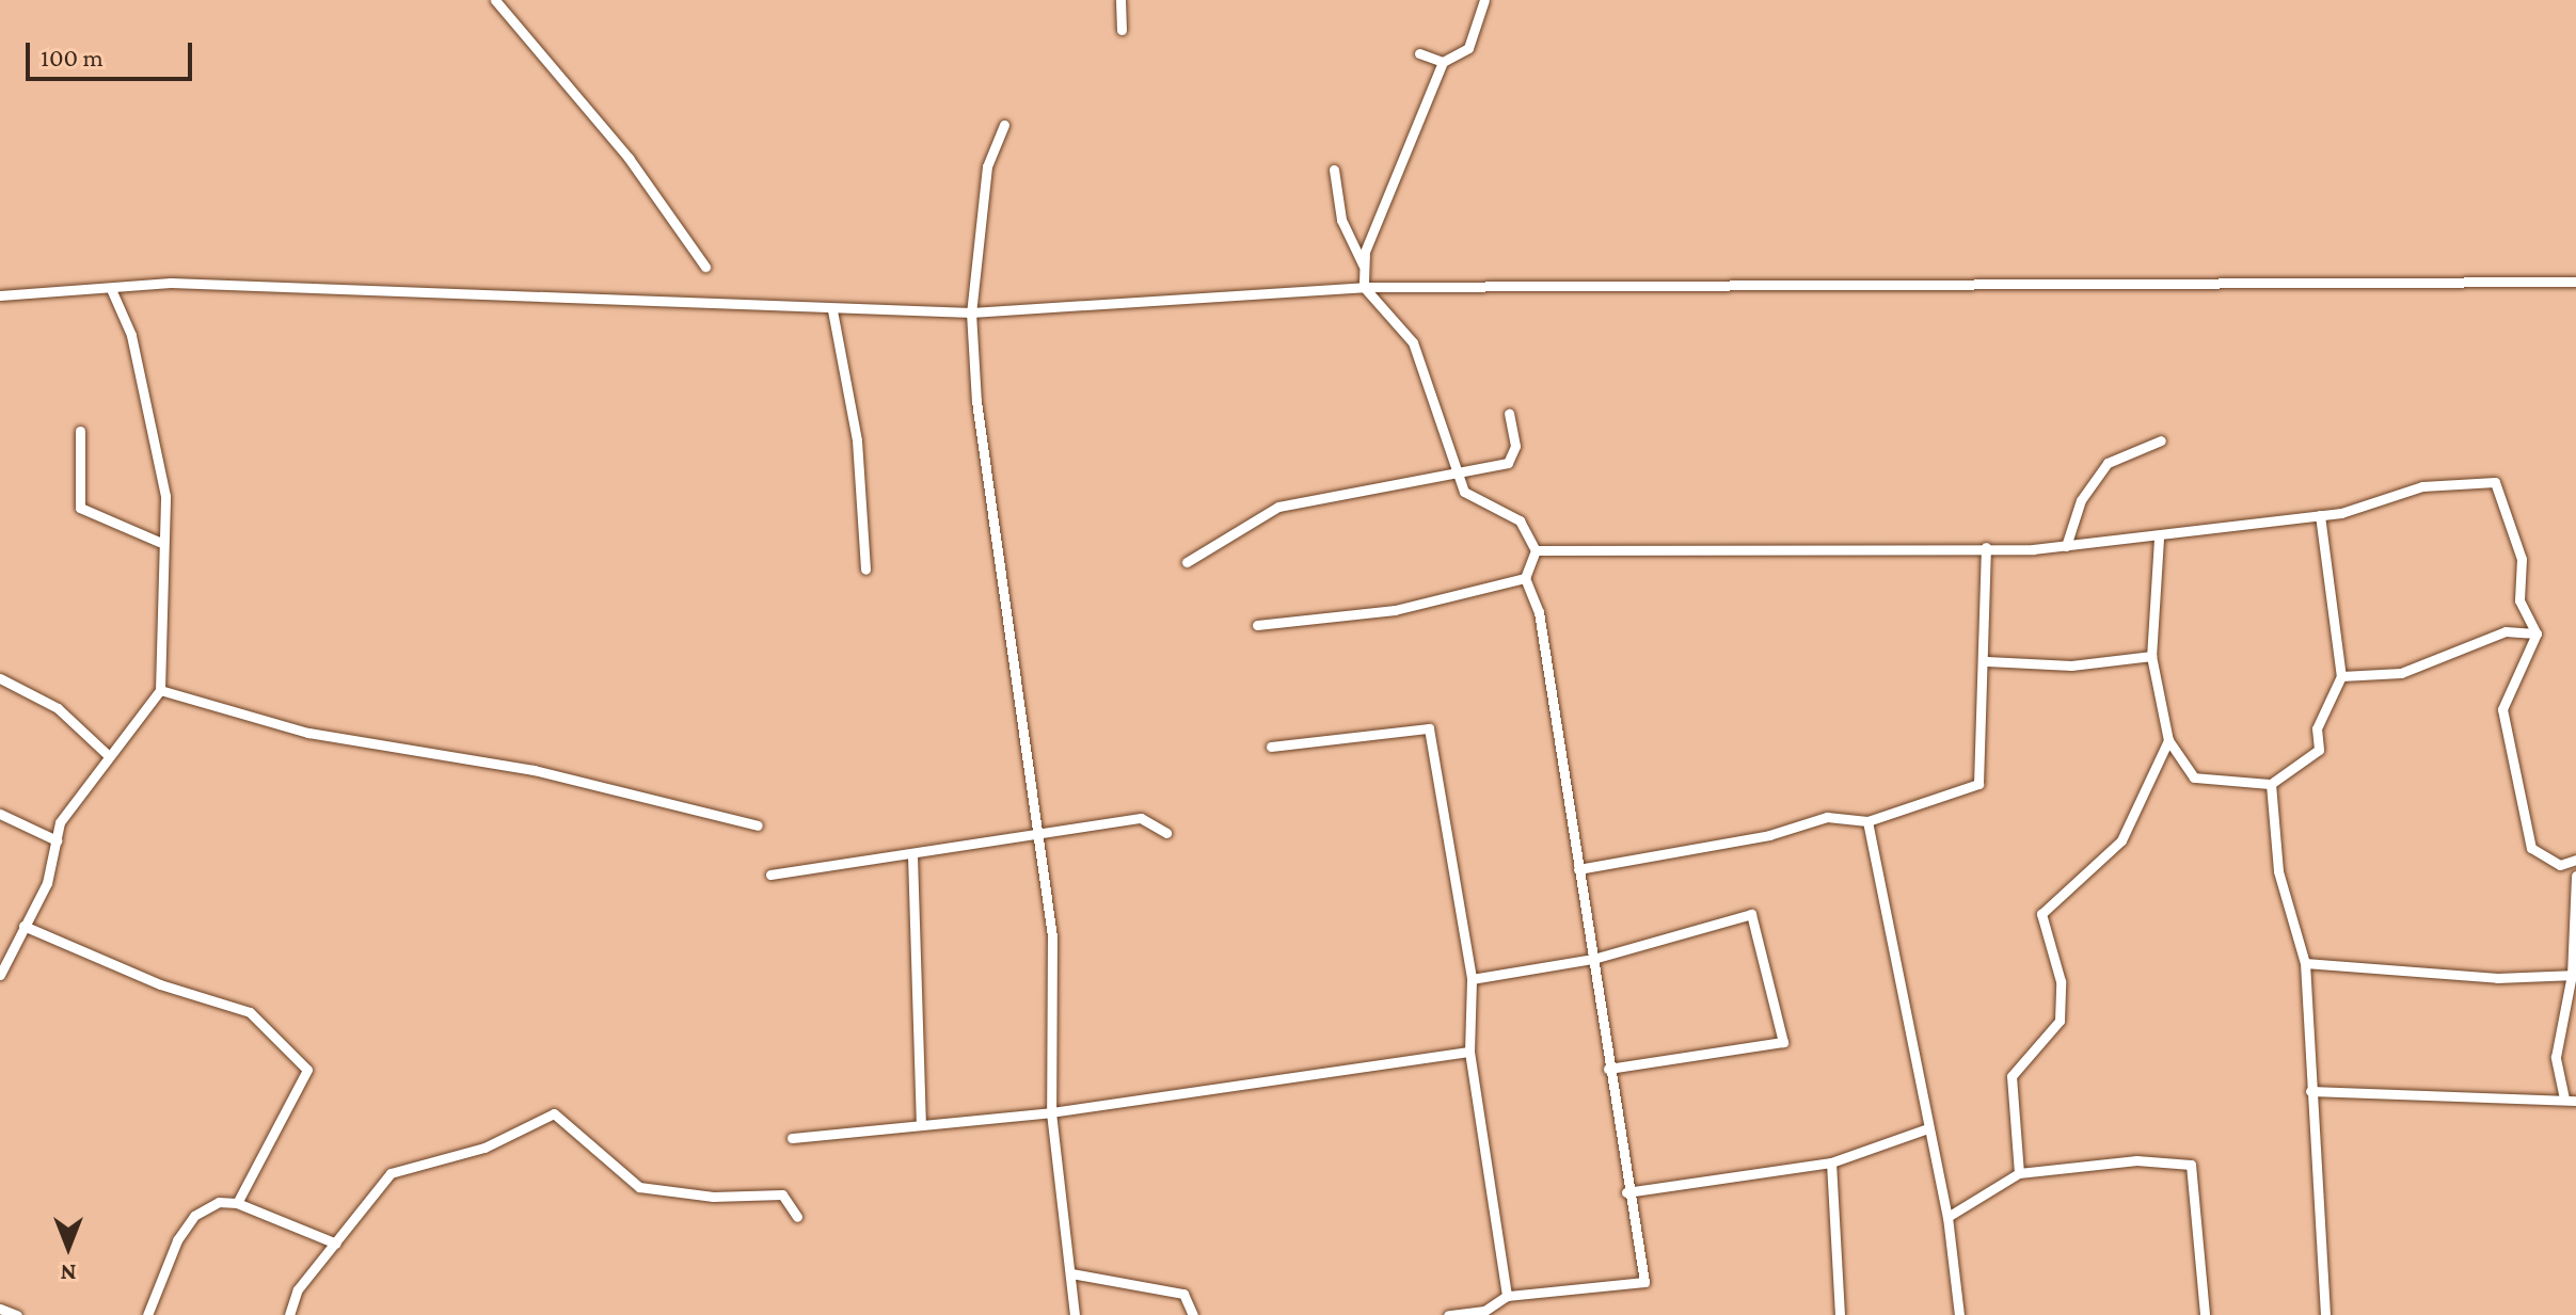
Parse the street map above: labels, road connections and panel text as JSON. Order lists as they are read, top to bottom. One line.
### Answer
{"scale_bar":"100 m","north":"bottom"}
